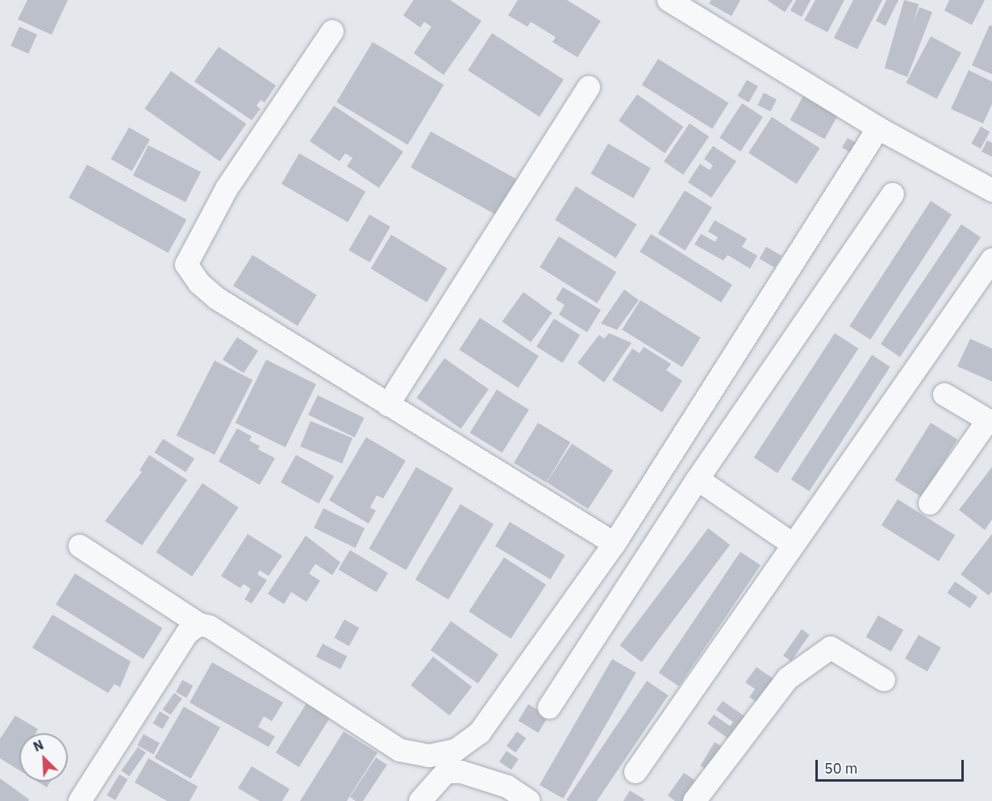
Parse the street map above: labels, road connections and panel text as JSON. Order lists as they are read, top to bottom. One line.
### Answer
{"scale_bar":"50 m","north":"top left"}
